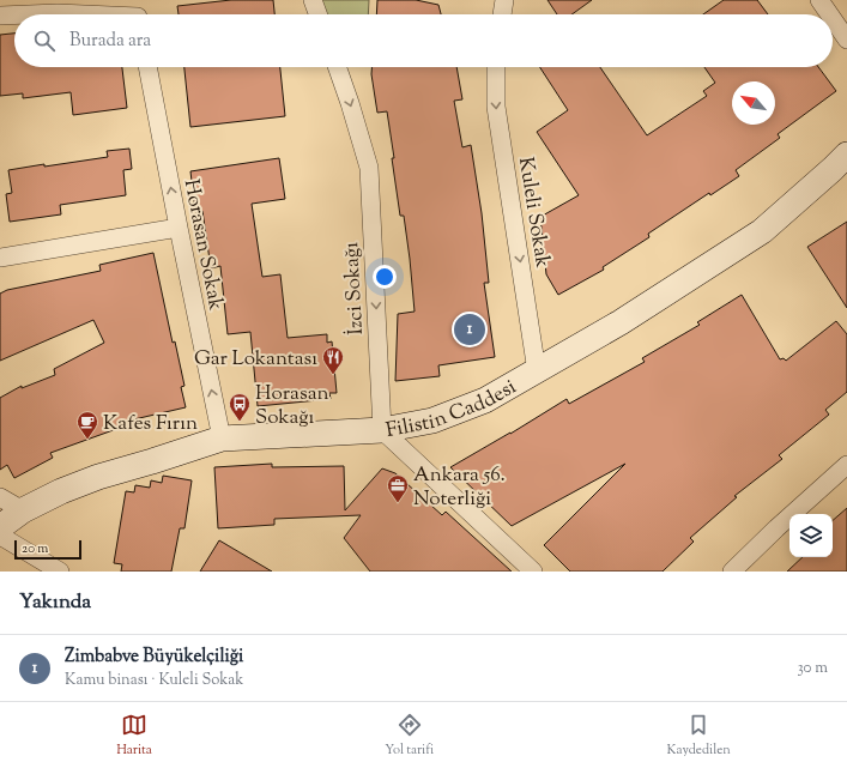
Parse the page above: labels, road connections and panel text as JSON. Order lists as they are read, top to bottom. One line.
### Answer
{"streets":{"street":["Kuleli Sokak","Horasan Sokak","İzci Sokağı","Filistin Caddesi"]},"crossings":[["Kuleli Sokak","Filistin Caddesi"],["Horasan Sokak","Filistin Caddesi"],["İzci Sokağı","Filistin Caddesi"]],"one_way":["Kuleli Sokak","Horasan Sokak","İzci Sokağı"],"places":{"restaurant":["Gar Lokantası"],"bus stop":["Horasan Sokağı"],"cafe":["Kafes Fırın"],"office":["Ankara 56. Noterliği"]},"scale_bar":"20 m","north":"top left","page":{"search":"Burada ara","pins":"1","scale":"20 m","heading":"Yakında","list":[{"mark":"1","name":"Zimbabve Büyükelçiliği","note":"Kamu binası · Kuleli Sokak","value":"30 m"}],"nav":["Harita","Yol tarifi","Kaydedilen"]}}
